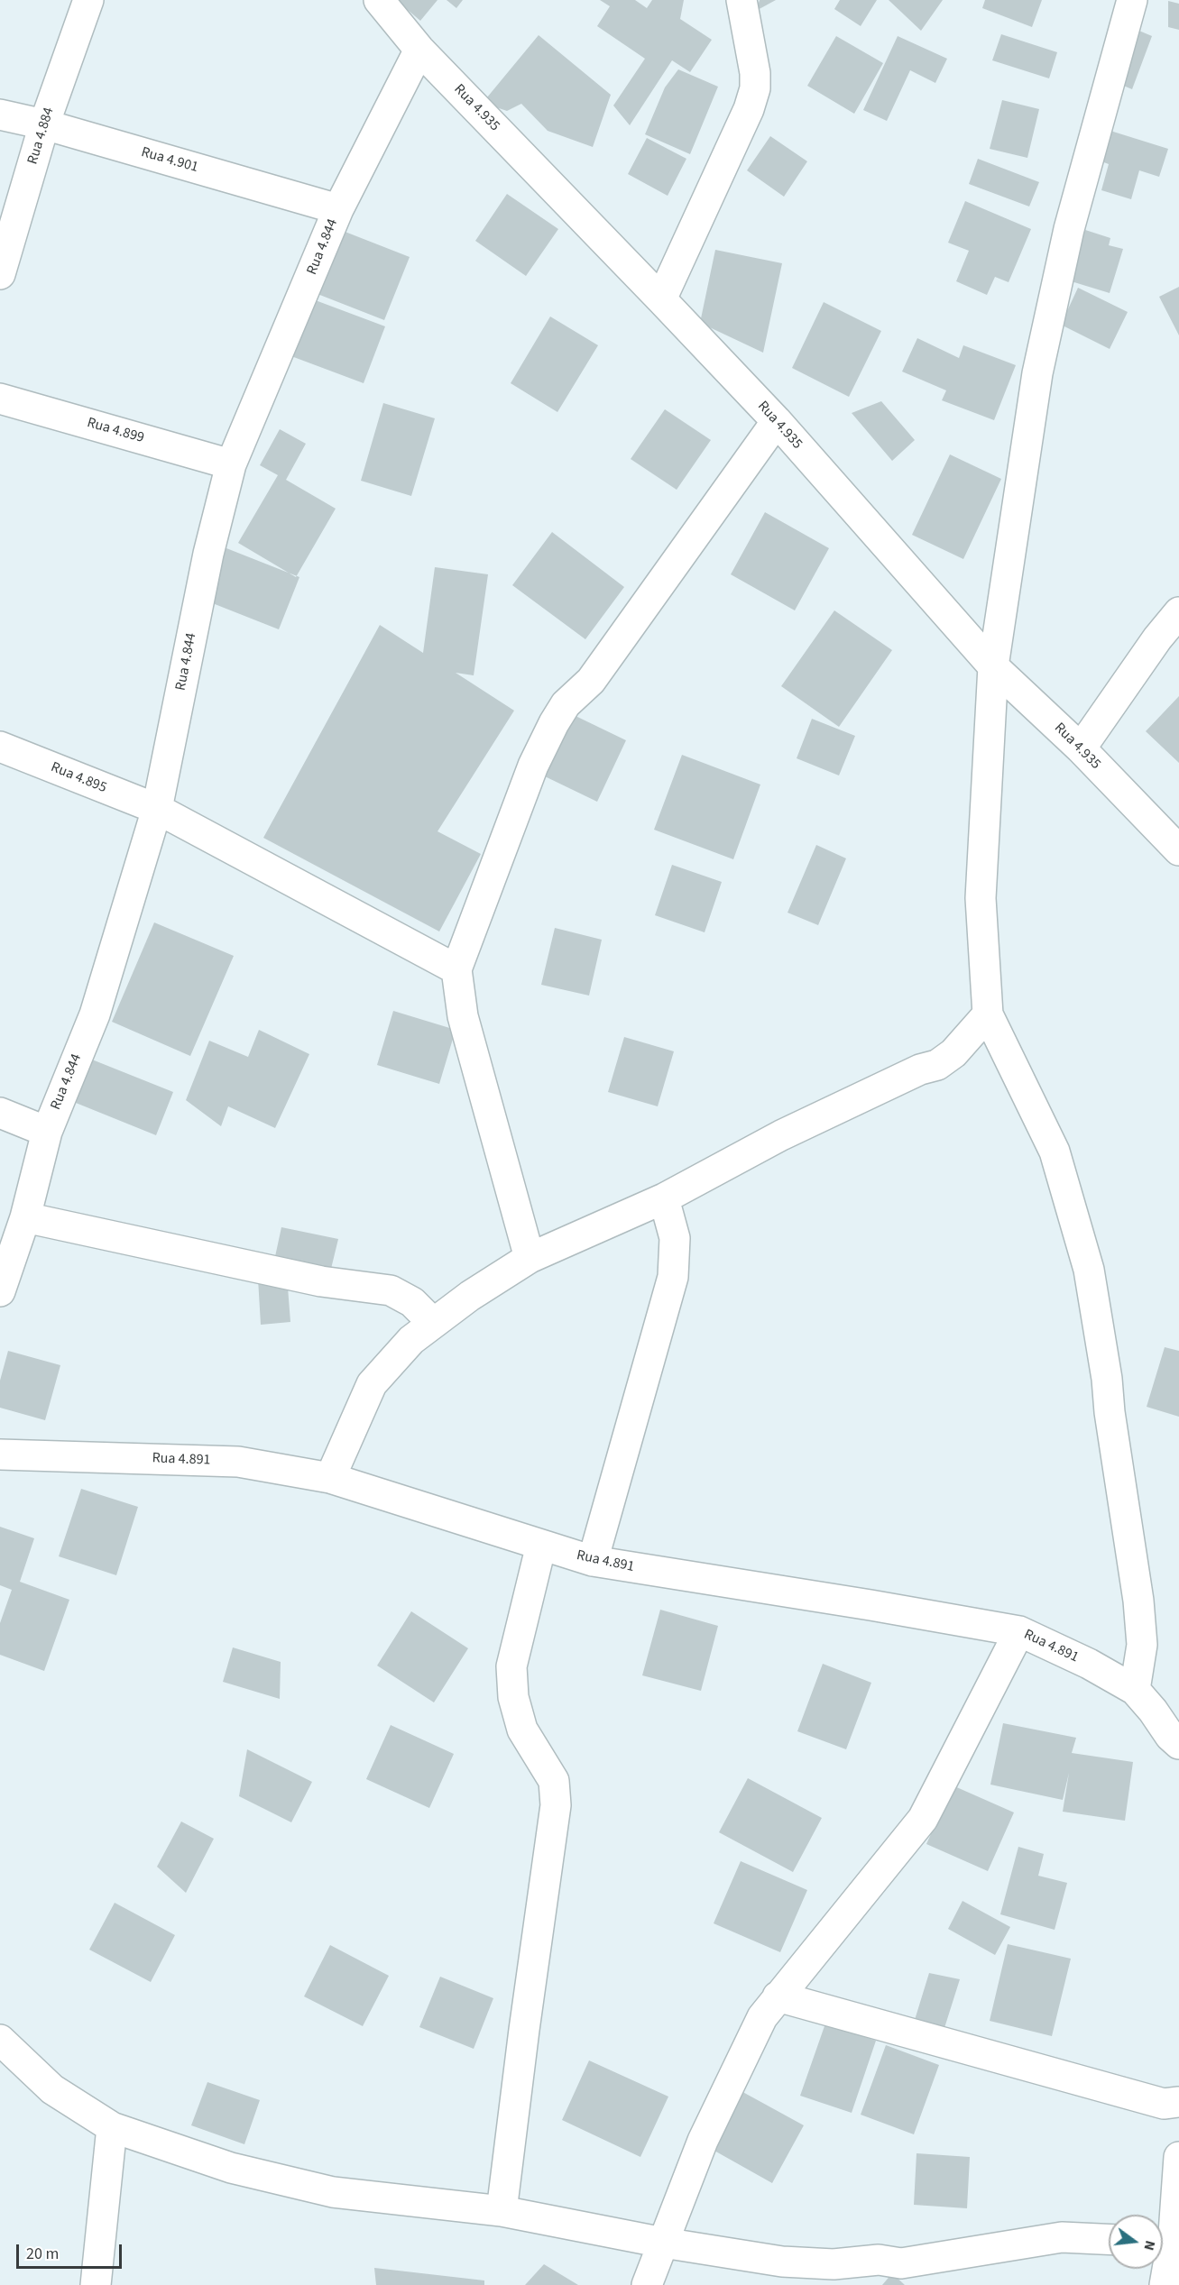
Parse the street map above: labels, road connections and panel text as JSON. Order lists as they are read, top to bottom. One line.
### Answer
{"streets":{"street":["Rua 4.935","Rua 4.884","Rua 4.901","Rua 4.844","Rua 4.899","Rua 4.895","Rua 4.891"]},"crossings":[["Rua 4.935","Rua 4.844"],["Rua 4.884","Rua 4.901"],["Rua 4.901","Rua 4.844"],["Rua 4.844","Rua 4.899"],["Rua 4.844","Rua 4.895"]],"scale_bar":"20 m","north":"right"}
